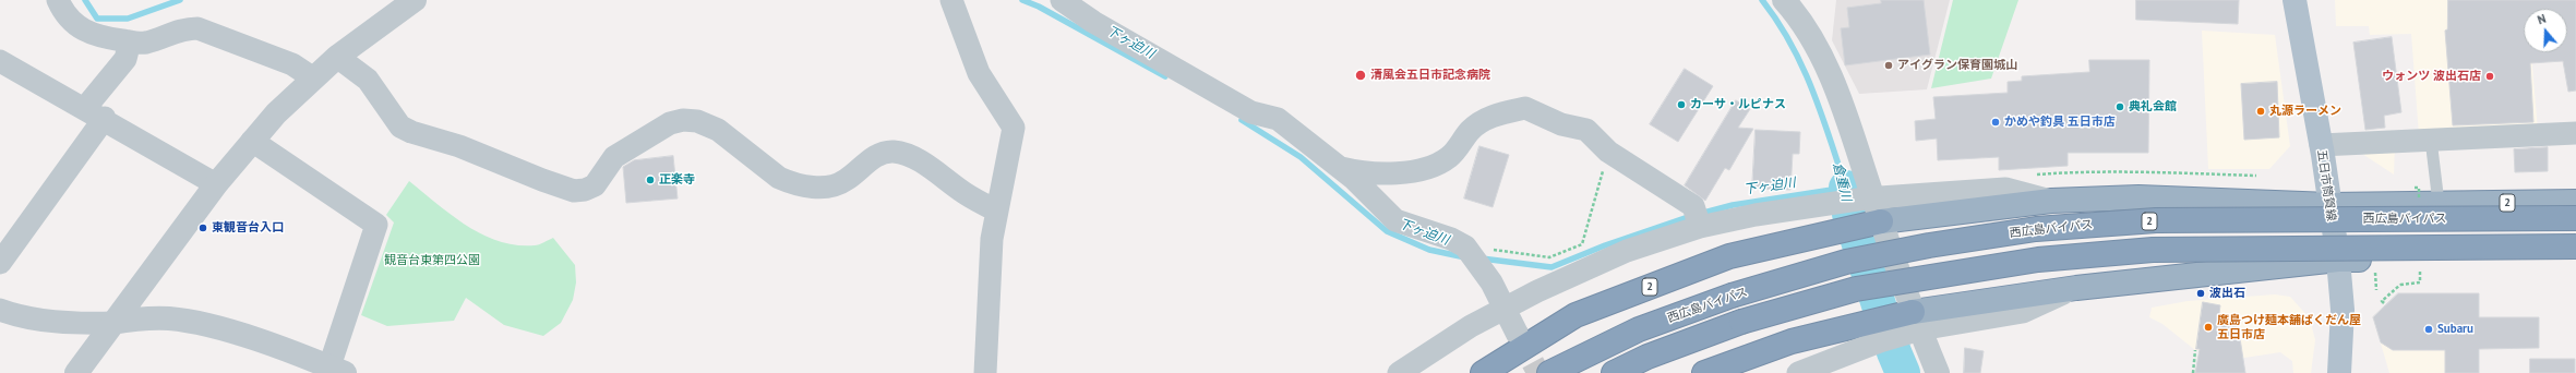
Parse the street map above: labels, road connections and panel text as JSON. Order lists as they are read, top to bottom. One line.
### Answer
{"streets":{"highway":["2","西広島バイパス"],"main road":["五日市筒賀線"]},"crossings":[["五日市筒賀線","西広島バイパス"],["2","西広島バイパス"]],"water":["下ヶ迫川","倉重川"],"parks":["観音台東第四公園"],"places":["アイグラン保育園城山","清風会五日市記念病院","ウォンツ 波出石店","カーサ・ルピナス","典礼会館","丸源ラーメン","かめや釣具 五日市店","正楽寺","東観音台入口","波出石","廣島つけ麺本舗ばくだん屋 五日市店","Subaru"],"north":"top"}
